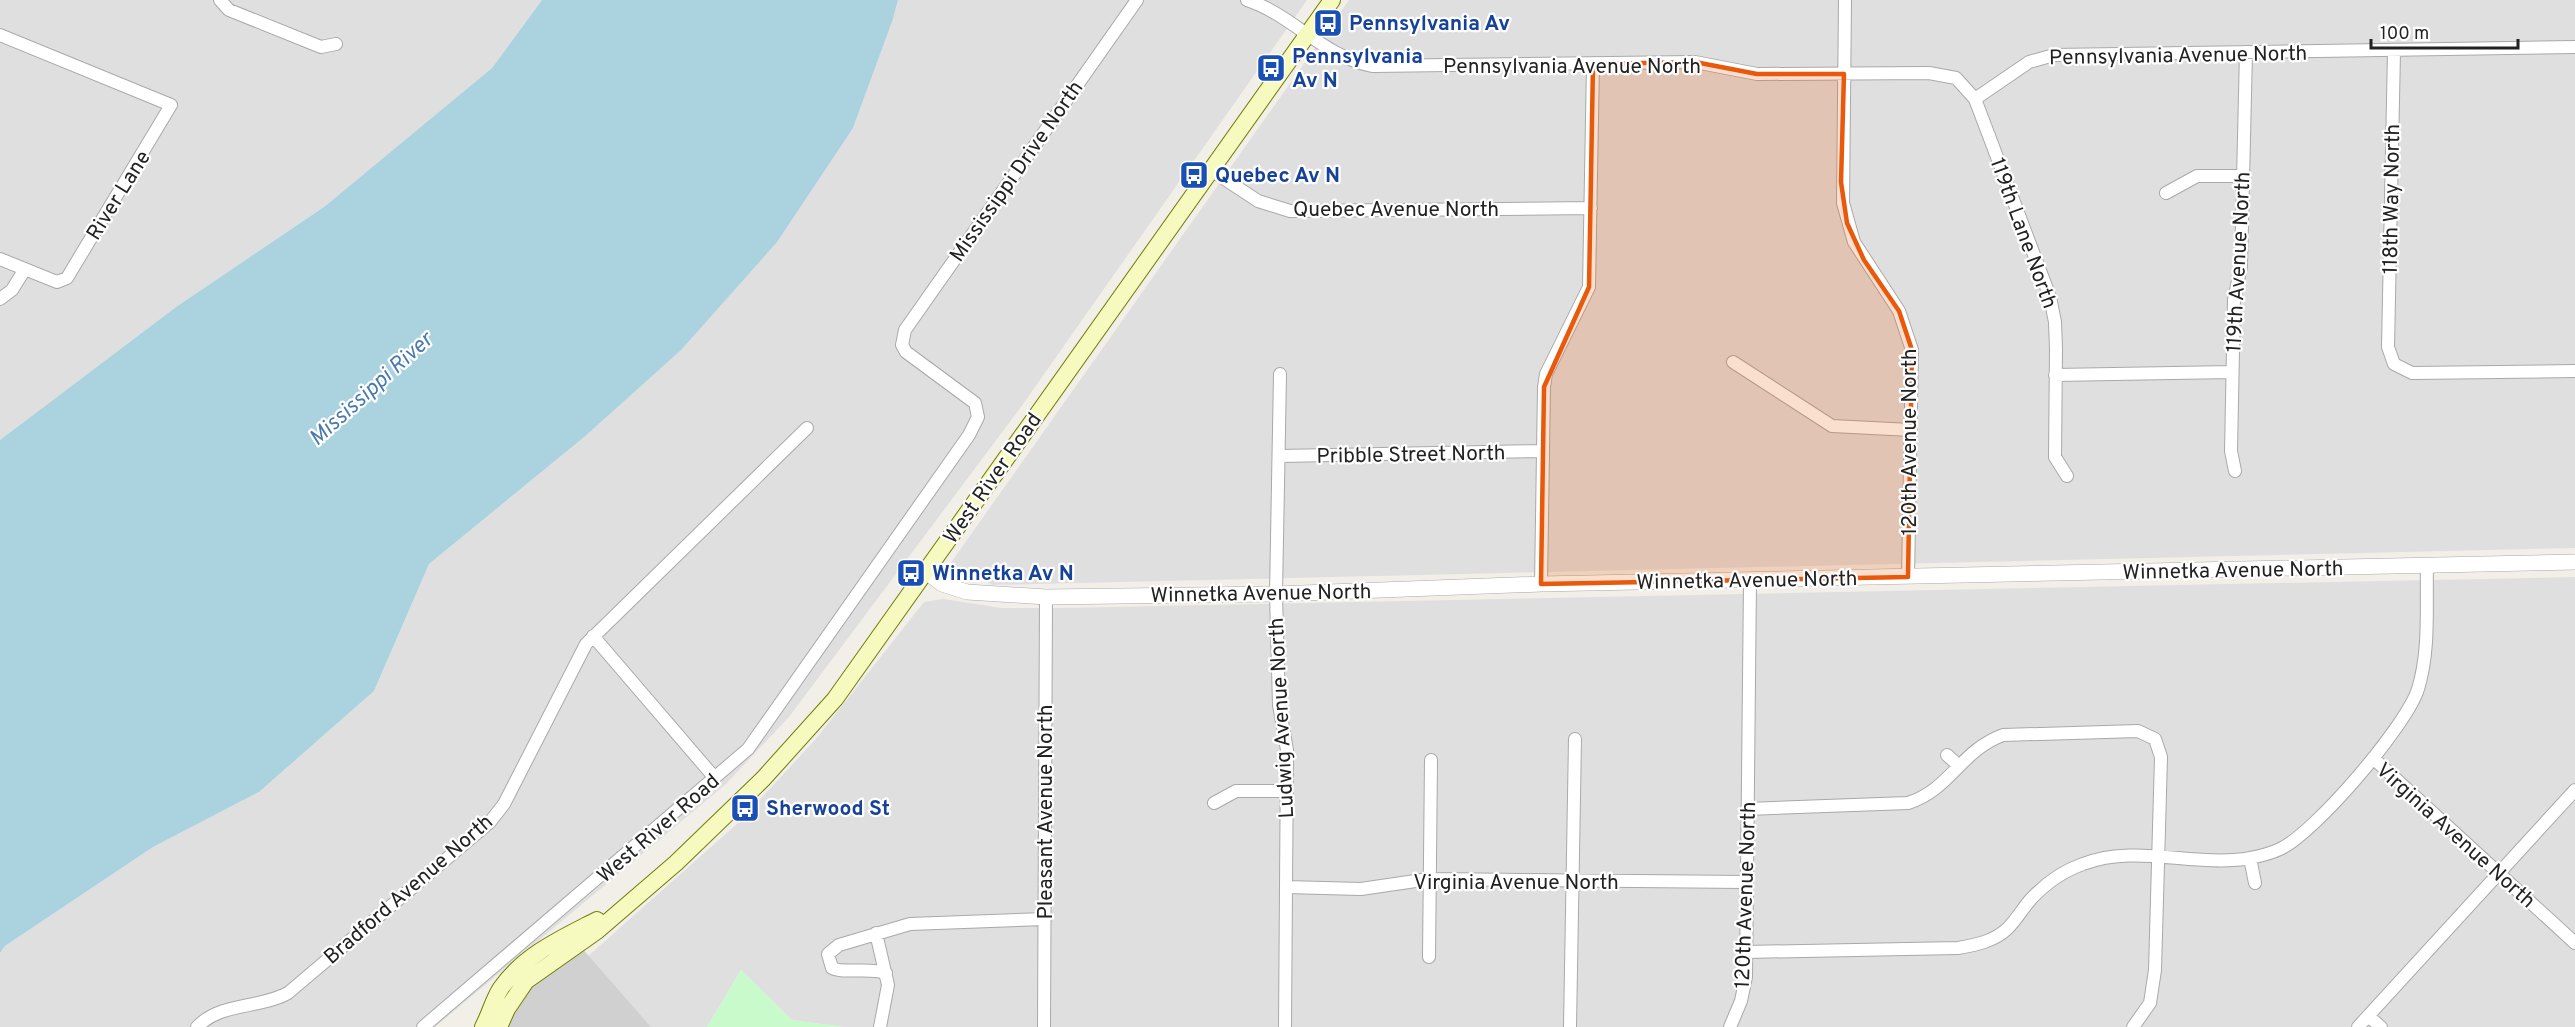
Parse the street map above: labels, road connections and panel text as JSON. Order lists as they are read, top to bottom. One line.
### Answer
{"streets":{"main road":["West River Road"],"street":["Pennsylvania Avenue North","Mississippi Drive North","River Lane","118th Way North","Quebec Avenue North","119th Lane North","119th Avenue North","120th Avenue North","Pribble Street North","Winnetka Avenue North","Ludwig Avenue North","Pleasant Avenue North","Virginia Avenue North","Bradford Avenue North"]},"crossings":[["Pennsylvania Avenue North","118th Way North"],["Pennsylvania Avenue North","119th Lane North"],["Pennsylvania Avenue North","119th Avenue North"],["Pennsylvania Avenue North","120th Avenue North"],["Pennsylvania Avenue North","West River Road"],["Mississippi Drive North","West River Road"],["Quebec Avenue North","West River Road"],["120th Avenue North","Winnetka Avenue North"],["120th Avenue North","Virginia Avenue North"],["Pribble Street North","Ludwig Avenue North"],["West River Road","Winnetka Avenue North"],["Winnetka Avenue North","Ludwig Avenue North"],["Winnetka Avenue North","Pleasant Avenue North"],["Ludwig Avenue North","Virginia Avenue North"]],"water":["Mississippi River"],"places":{"bus stop":["Pennsylvania Av","Pennsylvania Av N","Quebec Av N","Winnetka Av N","Sherwood St"]},"scale_bar":"100 m"}
